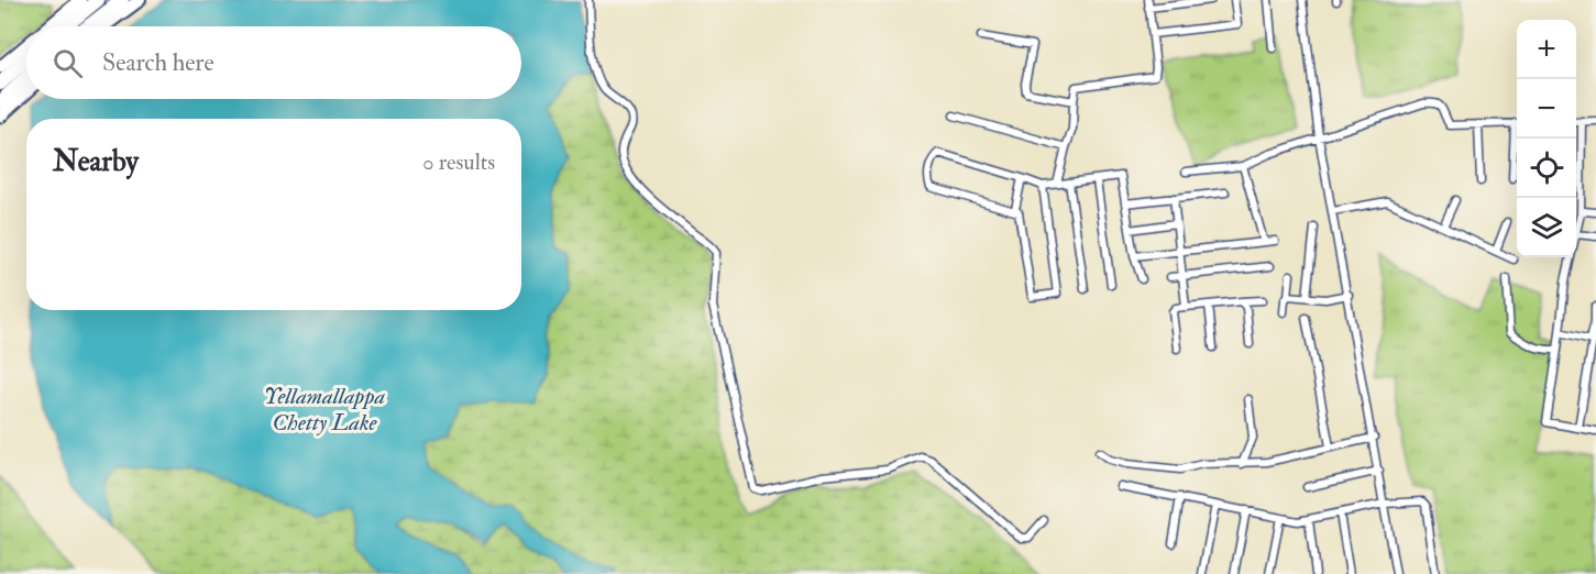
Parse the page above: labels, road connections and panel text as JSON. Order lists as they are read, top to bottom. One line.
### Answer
{"water":["Yellamallappa Chetty Lake"],"page":{"map_buttons":["+","−"],"search":"Search here","heading":["Nearby","0 results"]}}
